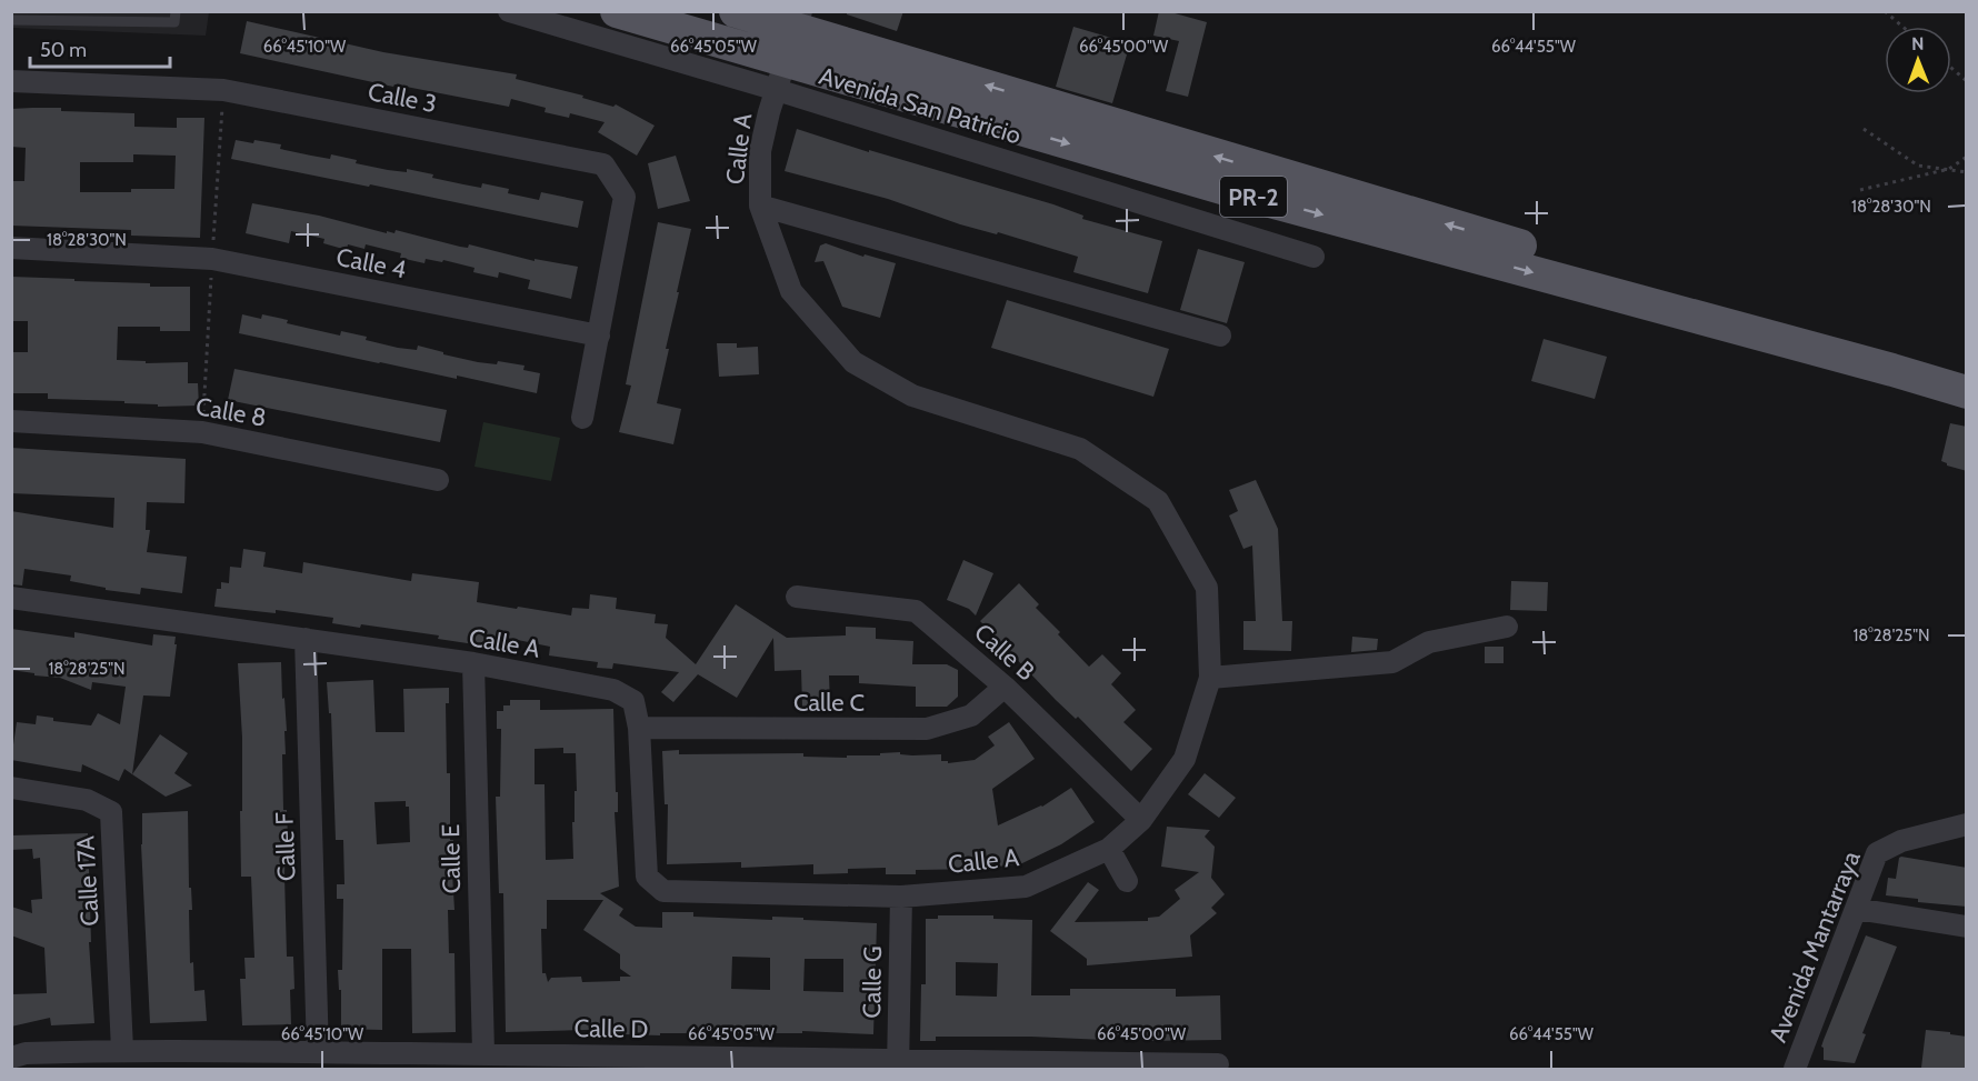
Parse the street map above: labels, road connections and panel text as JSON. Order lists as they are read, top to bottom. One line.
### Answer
{"streets":{"main road":["PR-2"],"street":["Calle 3","Avenida San Patricio","Calle A","Calle 4","Calle 8","Calle B","Calle C","Calle F","Calle E","Calle 17A","Avenida Mantarraya","Calle G","Calle D"]},"crossings":[["Calle 3","Calle 4"],["Avenida San Patricio","Calle A"],["Avenida San Patricio","PR-2"],["Calle A","PR-2"],["Calle A","Calle B"],["Calle A","Calle C"],["Calle A","Calle F"],["Calle A","Calle E"],["Calle A","Calle G"],["Calle B","Calle C"],["Calle F","Calle D"],["Calle E","Calle D"],["Calle 17A","Calle D"],["Calle G","Calle D"]],"scale_bar":"50 m","north":"top","coordinates":["66°45'10\"W","66°45'05\"W","66°45'00\"W","66°44'55\"W","18°28'30\"N","18°28'25\"N"]}
